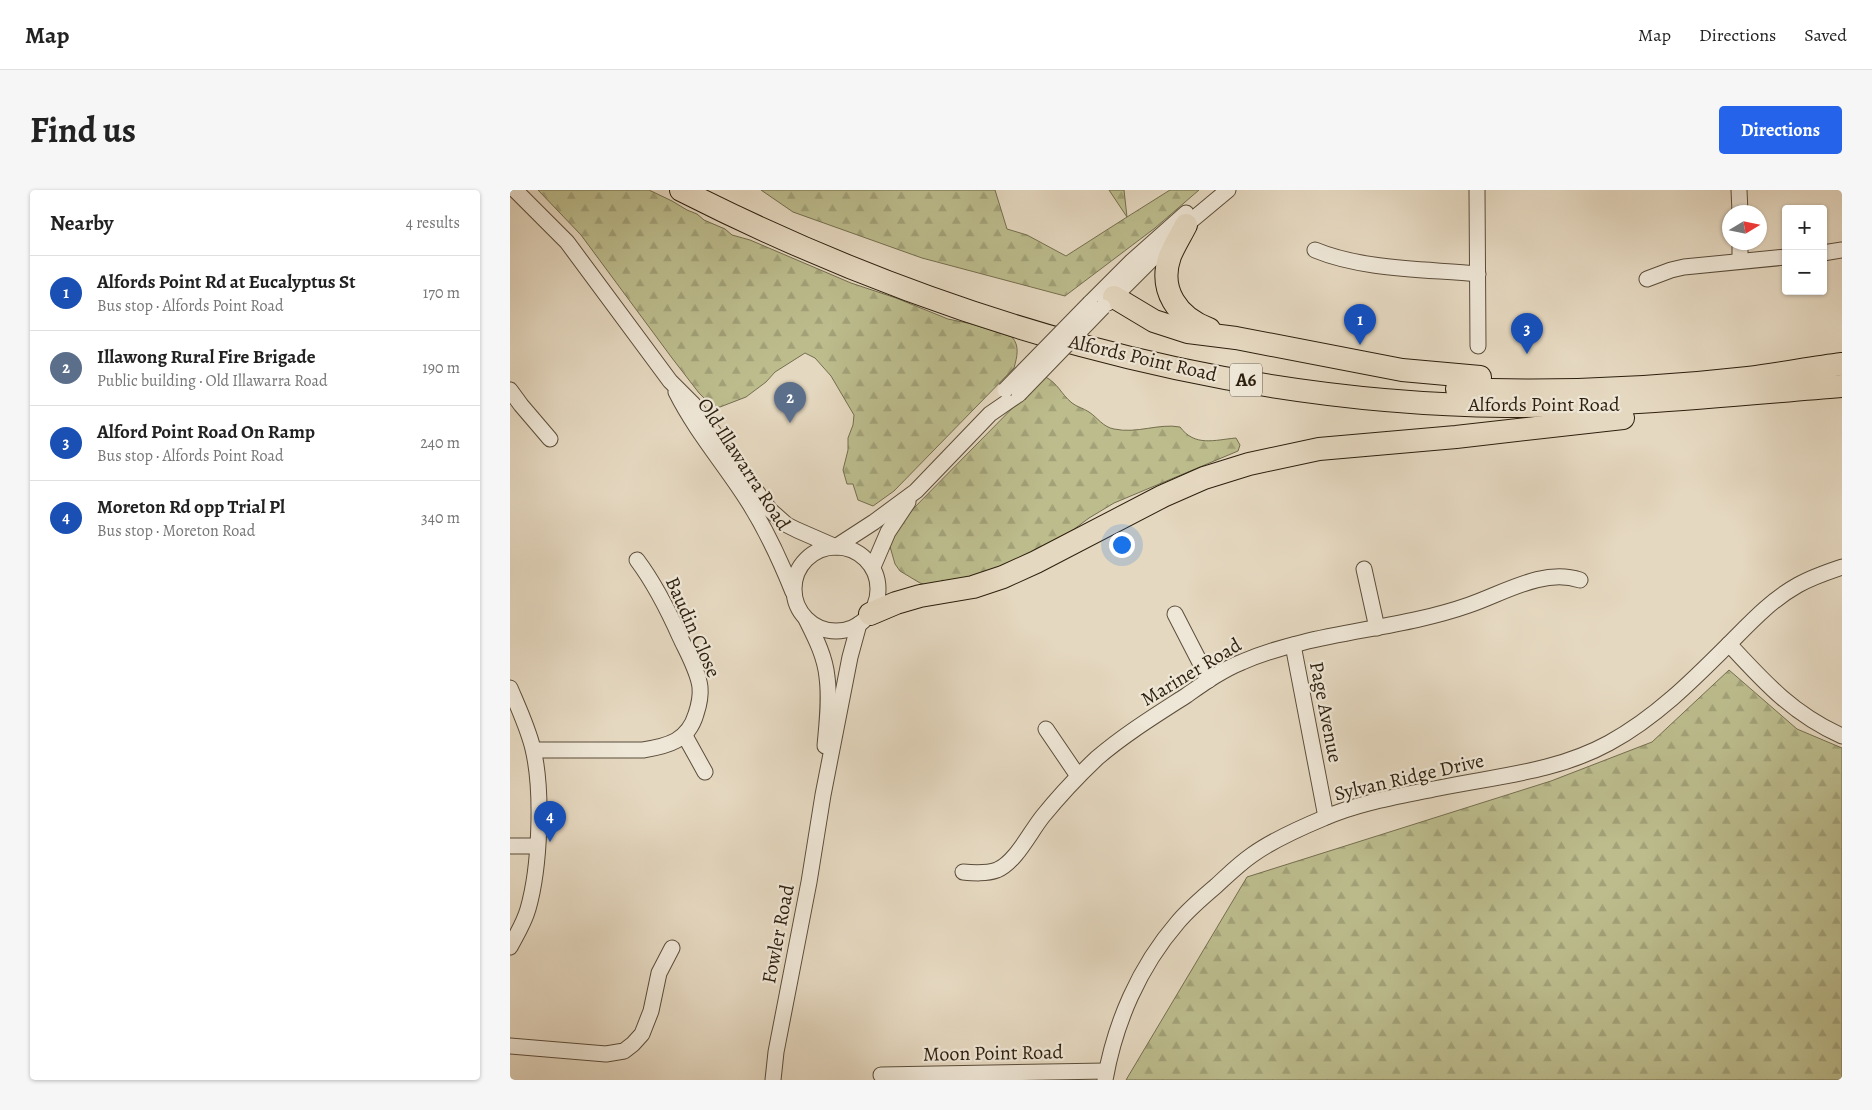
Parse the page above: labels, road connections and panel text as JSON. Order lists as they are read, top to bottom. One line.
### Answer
{"streets":{"highway":["Alfords Point Road","A6"],"street":["Old Illawarra Road","Baudin Close","Mariner Road","Page Avenue","Sylvan Ridge Drive","Fowler Road","Moon Point Road"]},"crossings":[["Old Illawarra Road","Fowler Road"],["Mariner Road","Page Avenue"],["Page Avenue","Sylvan Ridge Drive"],["Sylvan Ridge Drive","Moon Point Road"]],"north":"right","page":{"header":"Map","nav":["Map","Directions","Saved"],"title":"Find us","buttons":"Directions","heading":["Nearby","4 results"],"map_buttons":["+","−"],"list":[{"mark":"1","name":"Alfords Point Rd at Eucalyptus St","note":"Bus stop · Alfords Point Road","value":"170 m"},{"mark":"2","name":"Illawong Rural Fire Brigade","note":"Public building · Old Illawarra Road","value":"190 m"},{"mark":"3","name":"Alford Point Road On Ramp","note":"Bus stop · Alfords Point Road","value":"240 m"},{"mark":"4","name":"Moreton Rd opp Trial Pl","note":"Bus stop · Moreton Road","value":"340 m"}],"pins":["1","3","2","4"]}}
